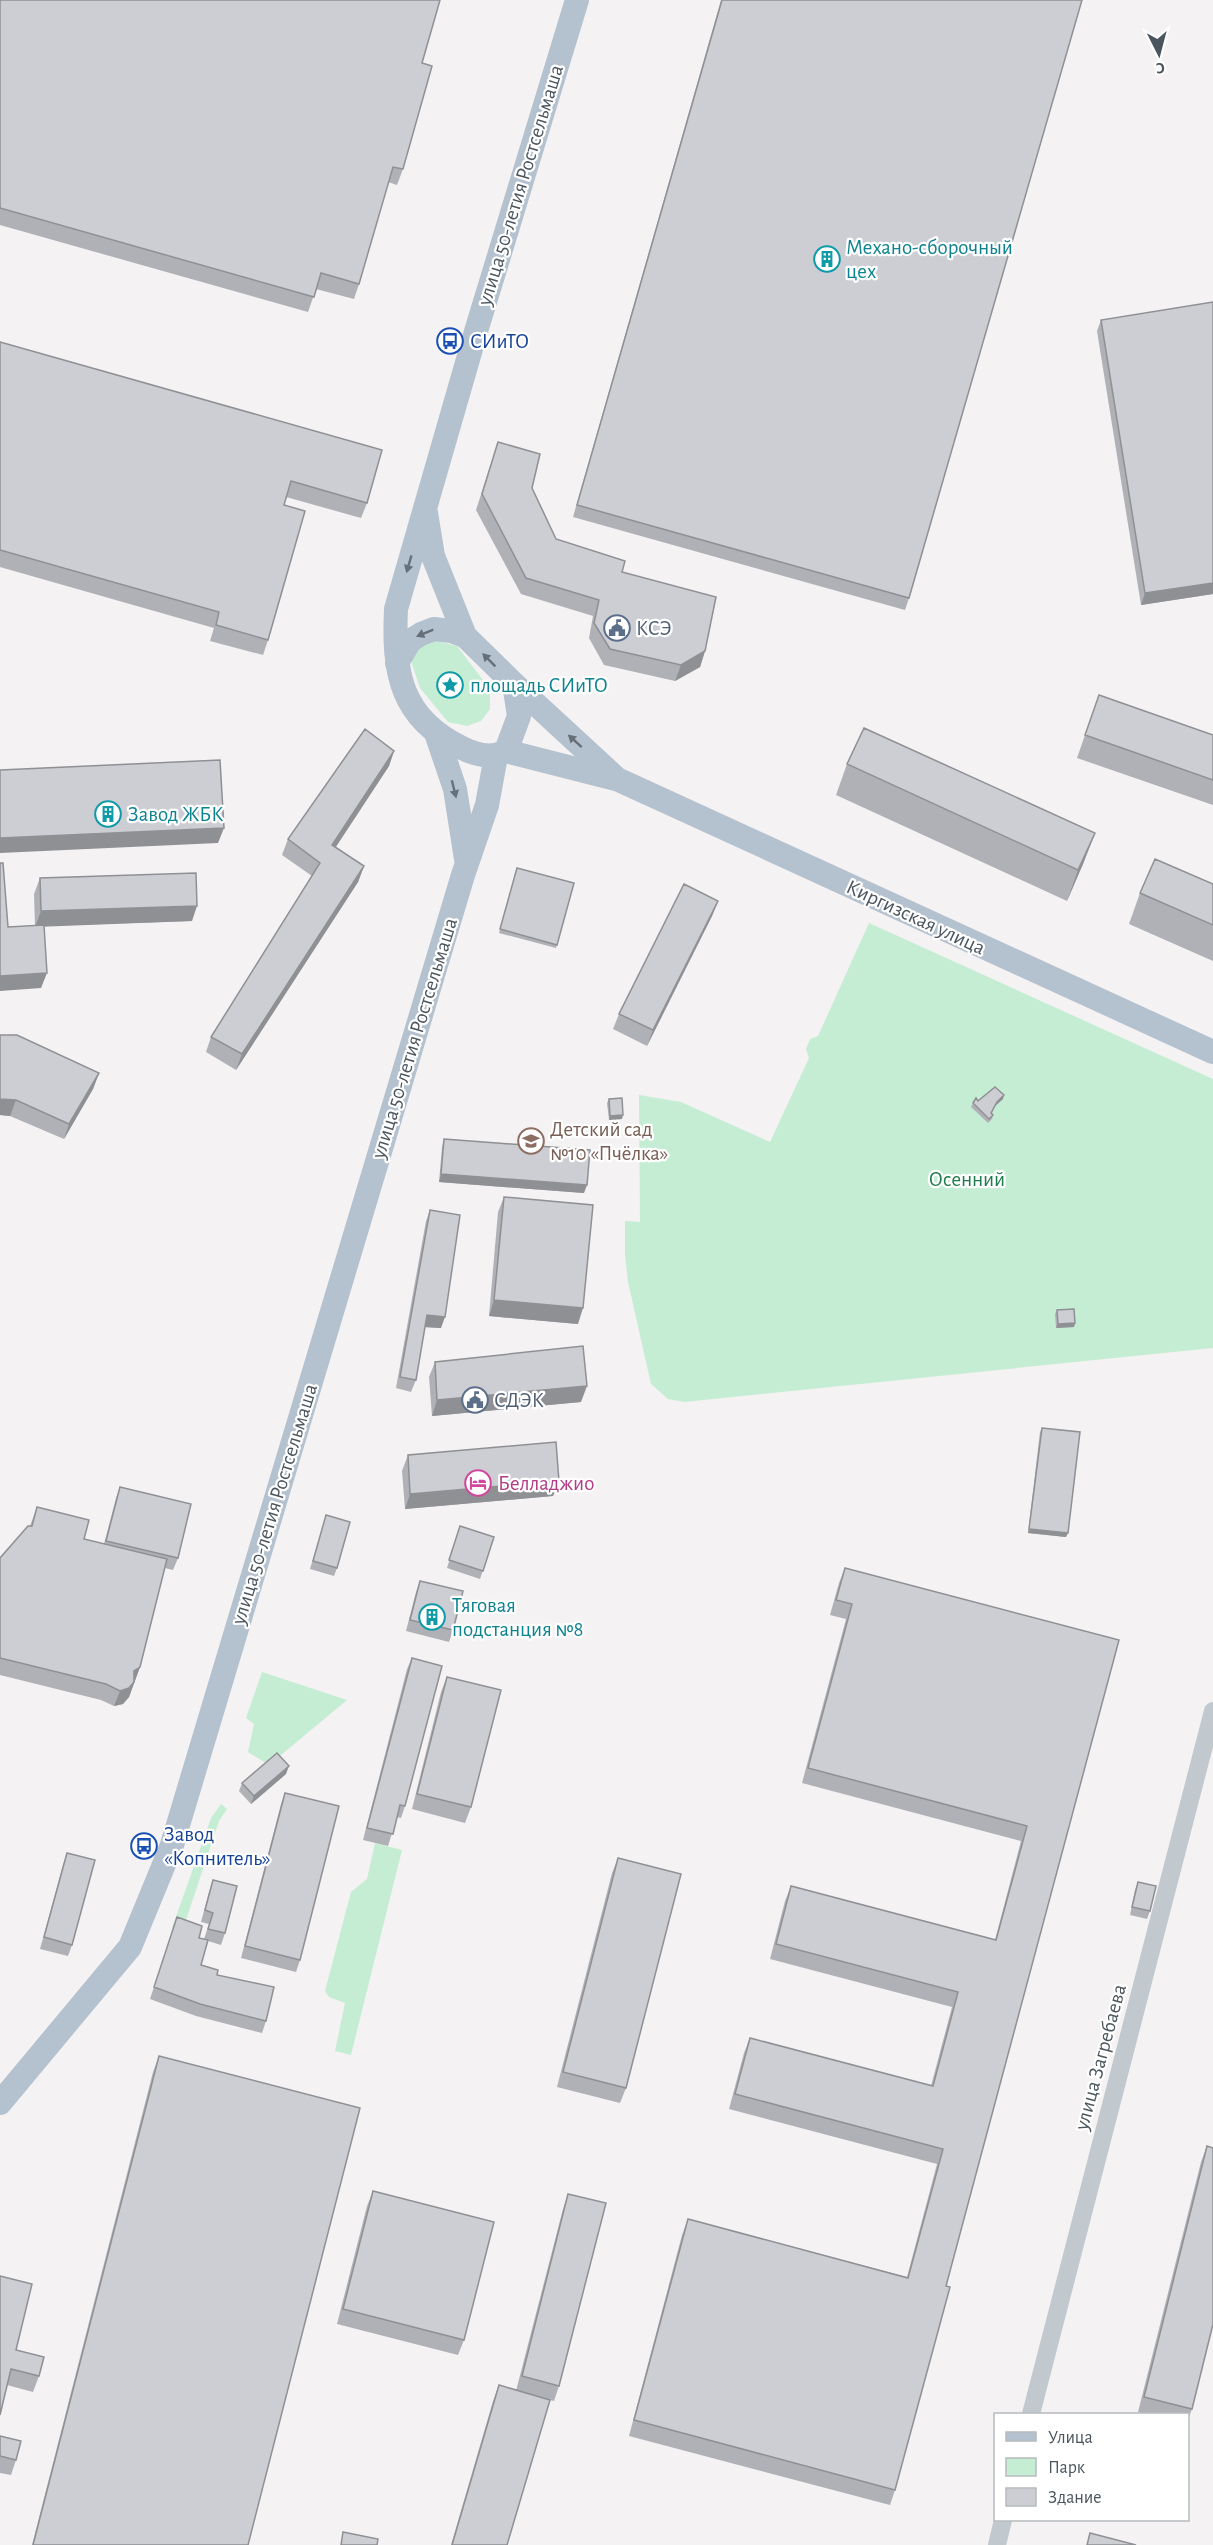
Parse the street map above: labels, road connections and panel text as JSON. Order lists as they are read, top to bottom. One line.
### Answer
{"streets":{"main road":["улица 50-летия Ростсельмаша","Киргизская улица"],"street":["улица Загребаева"]},"parks":["Осенний"],"places":{"building":["Механо-сборочный цех","Завод ЖБК","Тяговая подстанция №8"],"bus stop":["СИиТО","Завод «Копнитель»"],"public building":["КСЭ","СДЭК"],"place":["площадь СИиТО"],"school or university":["Детский сад №10 «Пчёлка»"],"hotel":["Белладжио"]},"legend":["Улица","Парк","Здание"],"north":"bottom"}
